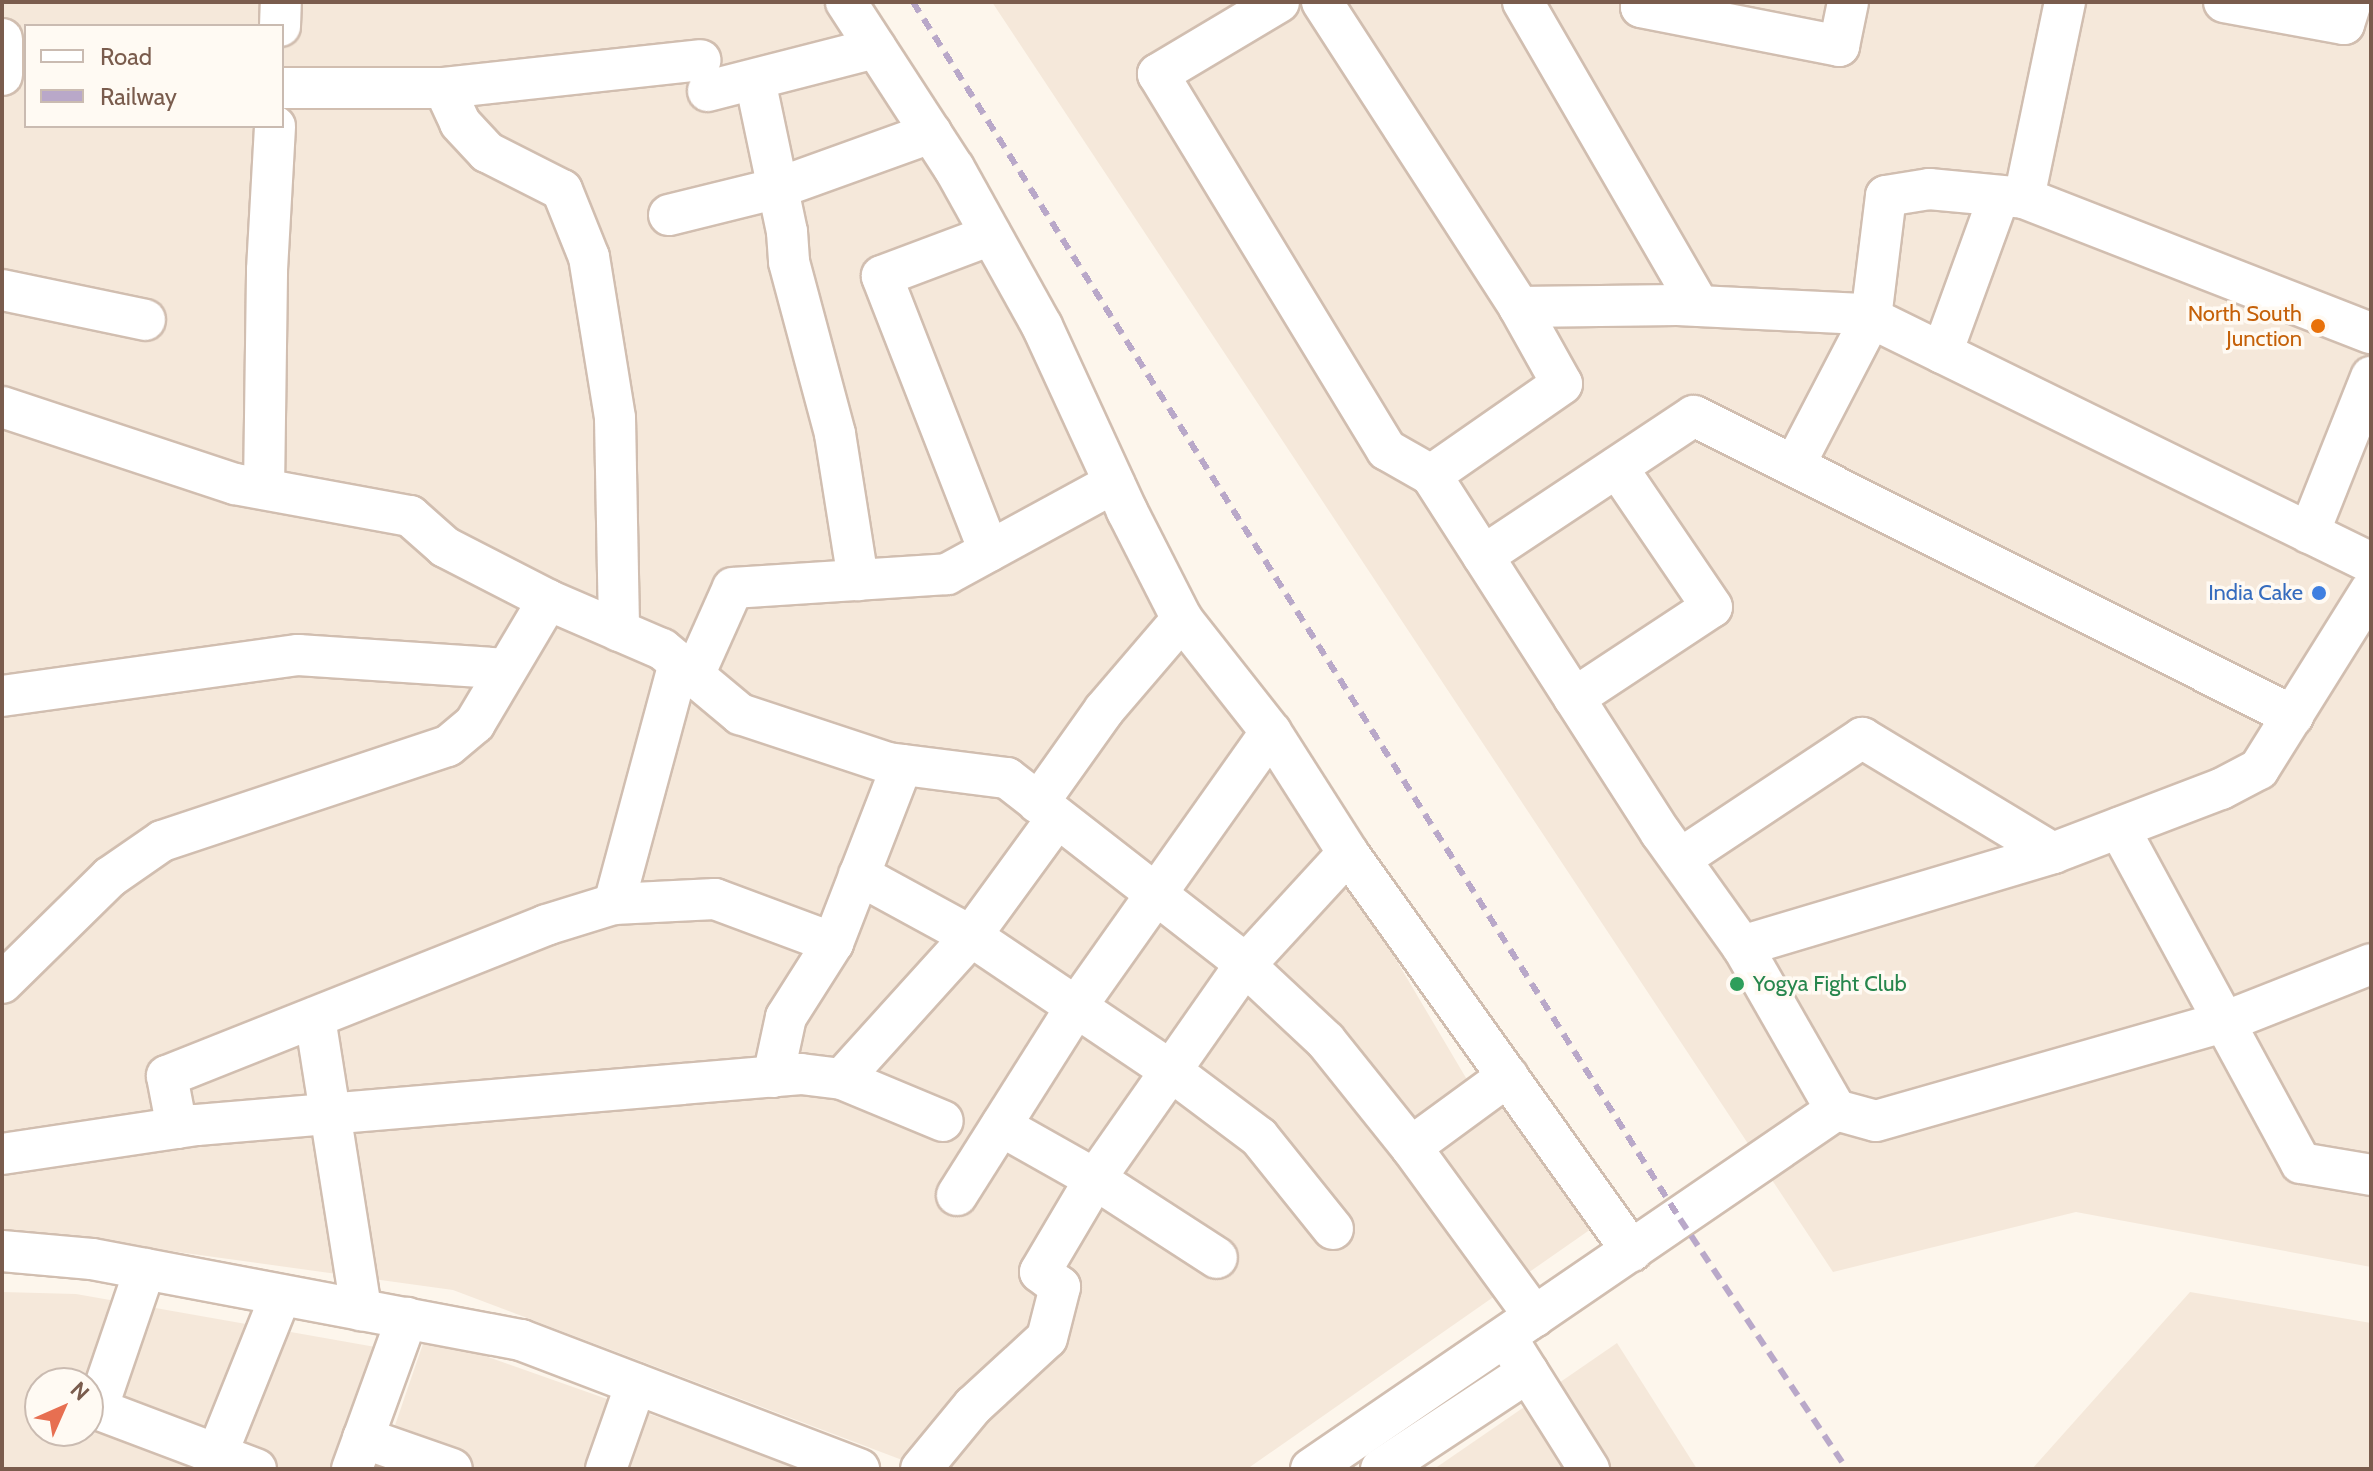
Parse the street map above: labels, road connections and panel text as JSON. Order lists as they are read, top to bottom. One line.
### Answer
{"places":["North South Junction","India Cake","Yogya Fight Club"],"legend":["Road","Railway"],"north":"top right"}
